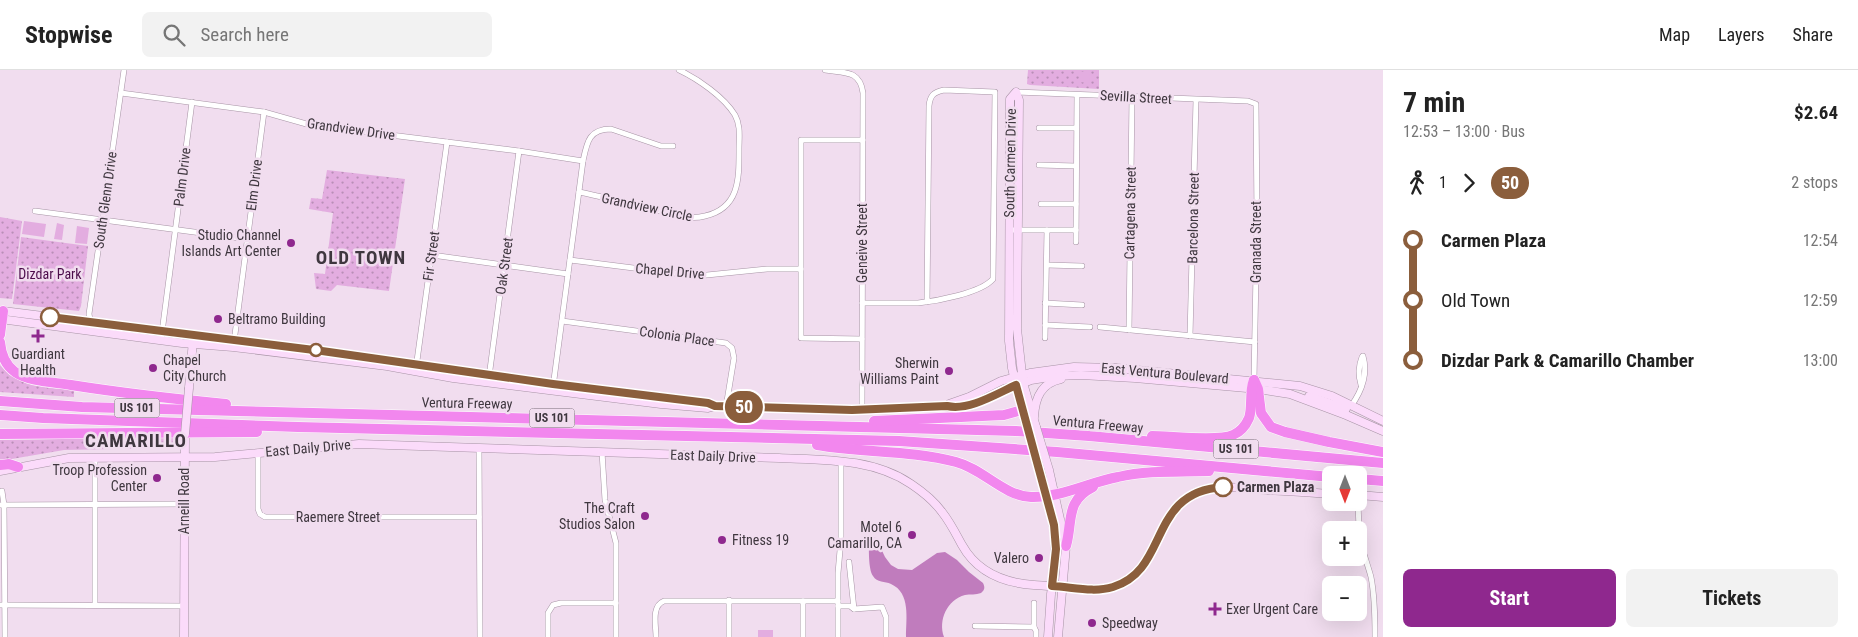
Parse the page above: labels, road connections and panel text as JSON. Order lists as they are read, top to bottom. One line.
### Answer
{"streets":{"highway":["Ventura Freeway","US 101"],"main road":["South Carmen Drive","East Ventura Boulevard","East Daily Drive","Arneill Road"],"street":["Sevilla Street","Grandview Drive","Palm Drive","Elm Drive","South Glenn Drive","Grandview Circle","Cartagena Street","Barcelona Street","Granada Street","Geneive Street","Fir Street","Oak Street","Chapel Drive","Colonia Place","Raemere Street"]},"crossings":[["Sevilla Street","South Carmen Drive"],["Sevilla Street","Cartagena Street"],["Sevilla Street","Barcelona Street"],["Sevilla Street","Granada Street"],["Grandview Drive","Palm Drive"],["Grandview Drive","Elm Drive"],["Grandview Drive","South Glenn Drive"],["Grandview Drive","Fir Street"],["Grandview Drive","Oak Street"],["South Carmen Drive","East Ventura Boulevard"],["Palm Drive","East Ventura Boulevard"],["Elm Drive","East Ventura Boulevard"],["South Glenn Drive","East Ventura Boulevard"],["Granada Street","East Ventura Boulevard"],["Geneive Street","East Ventura Boulevard"],["Fir Street","East Ventura Boulevard"],["Oak Street","East Ventura Boulevard"],["Colonia Place","East Ventura Boulevard"],["East Ventura Boulevard","Arneill Road"],["East Daily Drive","Arneill Road"],["East Daily Drive","Raemere Street"]],"districts":["OLD TOWN","CAMARILLO"],"parks":["Dizdar Park"],"places":{"other":["Studio Channel Islands Art Center","Beltramo Building","Chapel City Church","Sherwin Williams Paint","Troop Profession Center","Carmen Plaza","The Craft Studios Salon","Motel 6 Camarillo, CA","Fitness 19","Valero","Speedway"],"health":["Guardiant Health","Exer Urgent Care"]},"lines":["bus line 50"],"north":"bottom","page":{"header":"Stopwise","search":"Search here","nav":["Map","Layers","Share"],"on_map":"50","heading":["7 min","12:53 – 13:00 · Bus","$2.64"],"legs":["1","50","2 stops"],"list":[{"name":"Carmen Plaza","value":"12:54"},{"name":"Old Town","value":"12:59"},{"name":"Dizdar Park & Camarillo Chamber","value":"13:00"}],"map_buttons":["+","−"],"buttons":["Start","Tickets"]}}
